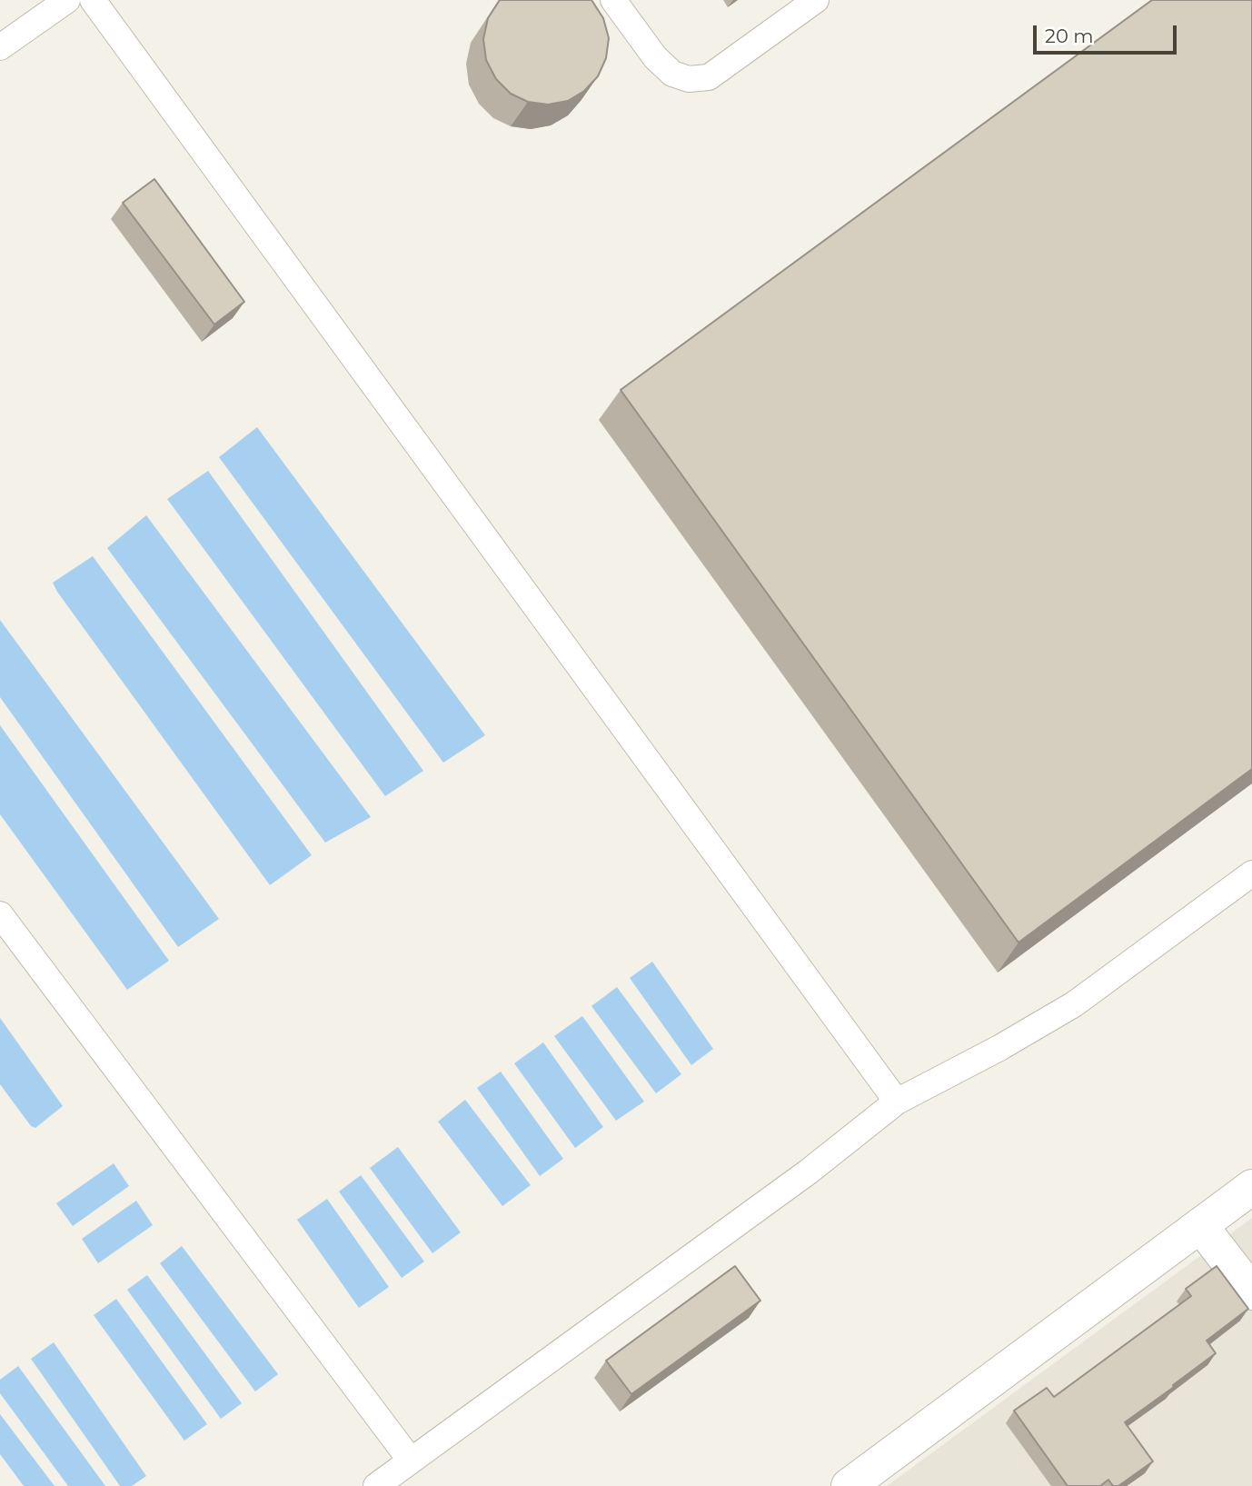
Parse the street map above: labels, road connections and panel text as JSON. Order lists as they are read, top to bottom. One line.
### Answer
{"scale_bar":"20 m"}
